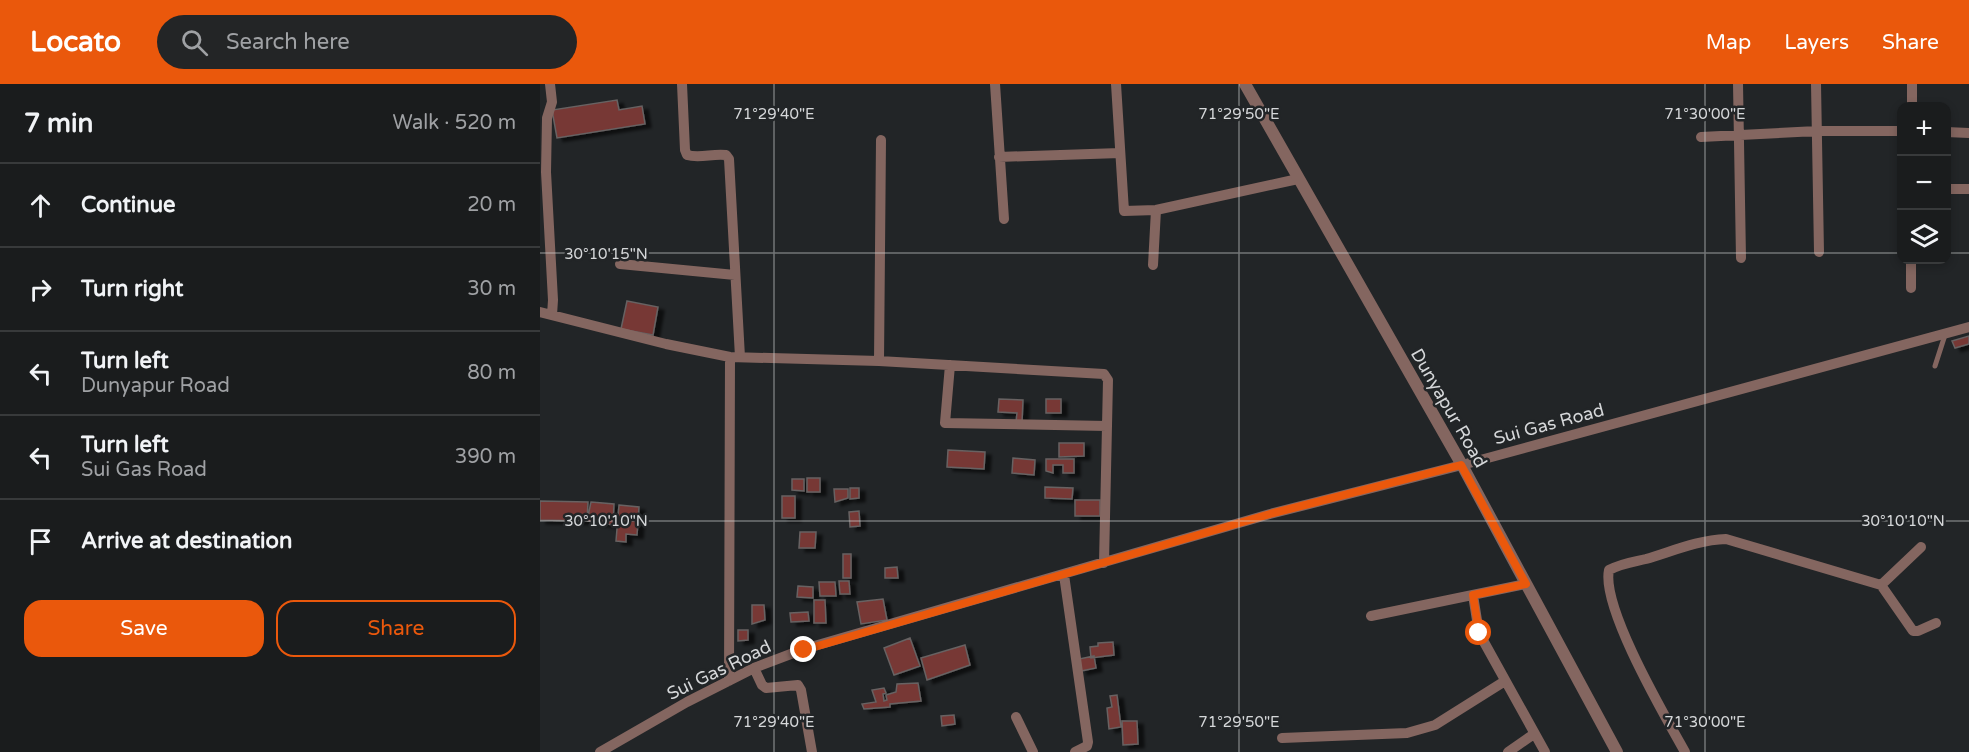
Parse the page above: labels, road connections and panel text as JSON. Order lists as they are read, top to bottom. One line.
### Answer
{"streets":{"street":["Dunyapur Road","Sui Gas Road"]},"crossings":[["Dunyapur Road","Sui Gas Road"]],"page":{"header":"Locato","search":"Search here","nav":["Map","Layers","Share"],"heading":["7 min","Walk · 520 m"],"map_buttons":["+","−"],"list":[["Continue","20 m"],["Turn right","30 m"],["Turn left","Dunyapur Road","80 m"],["Turn left","Sui Gas Road","390 m"],"Arrive at destination"],"buttons":["Save","Share"]},"coordinates":["71°29'40\"E","71°29'50\"E","71°30'00\"E","30°10'15\"N","30°10'10\"N"]}
